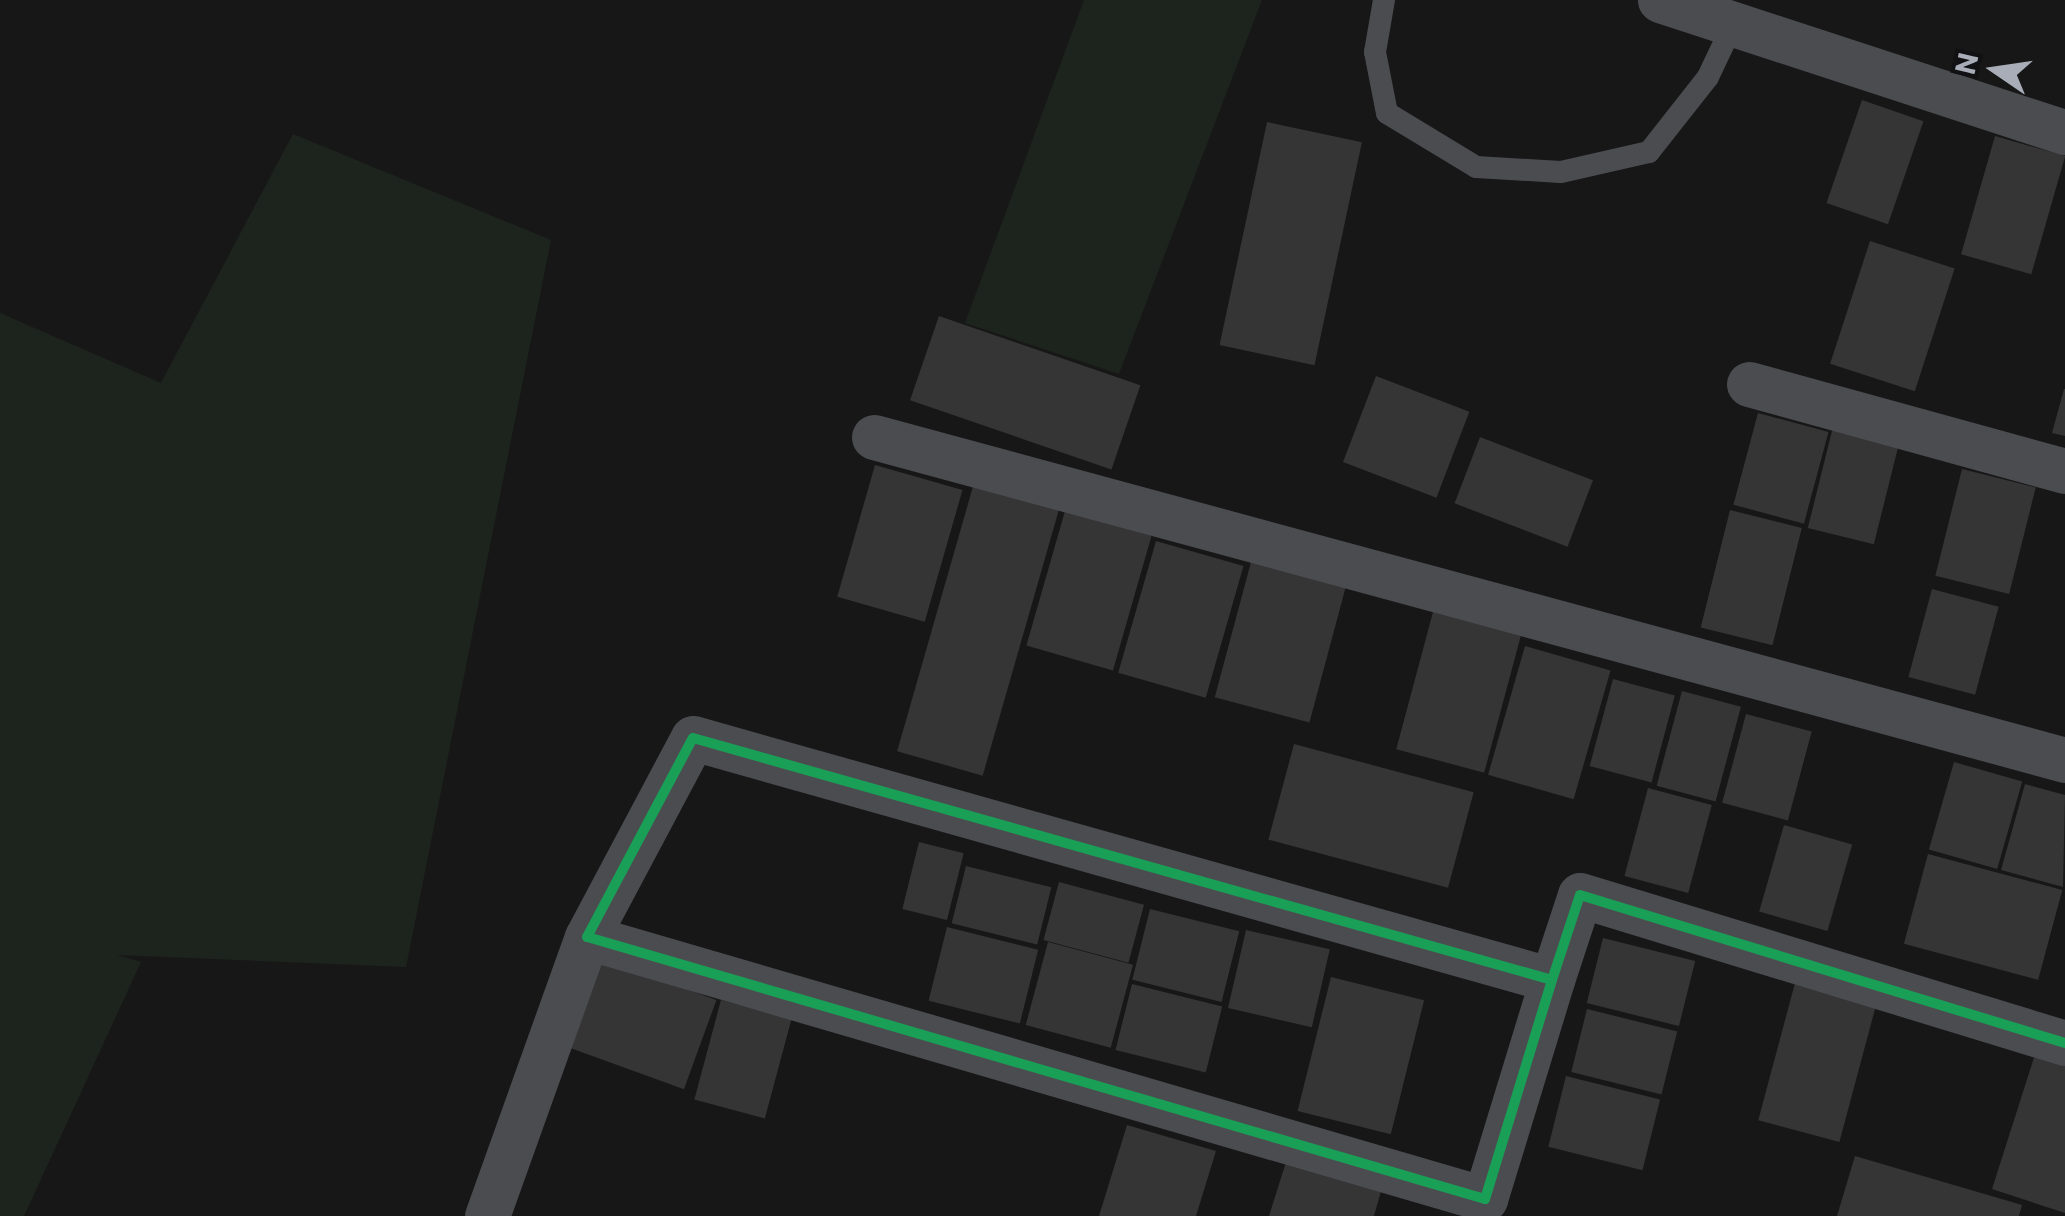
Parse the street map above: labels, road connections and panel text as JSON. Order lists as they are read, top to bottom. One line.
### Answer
{"north":"left"}
